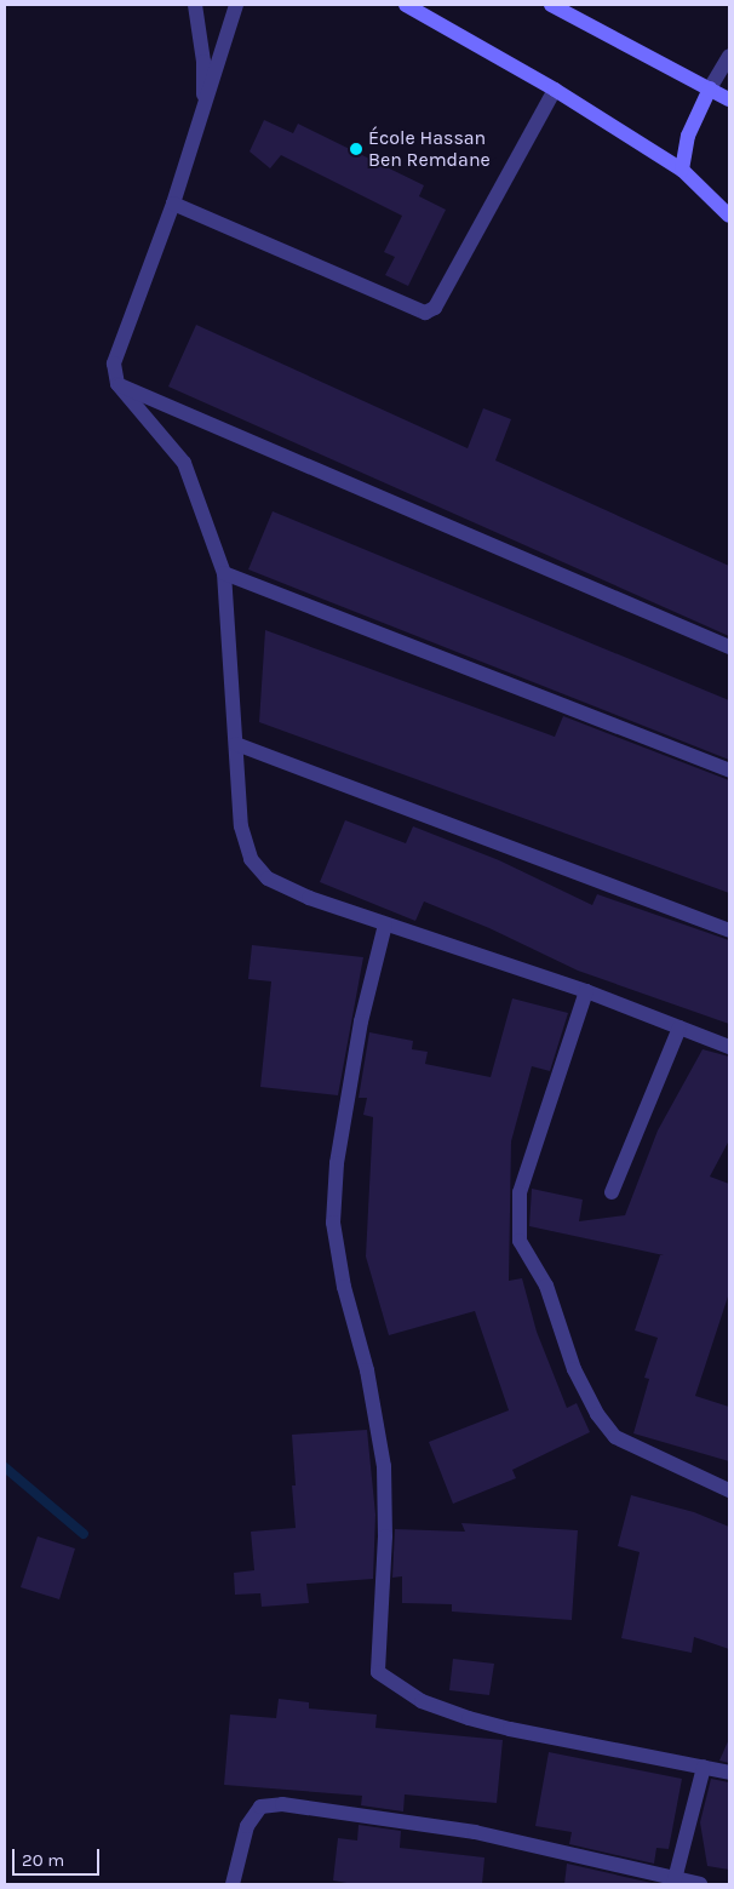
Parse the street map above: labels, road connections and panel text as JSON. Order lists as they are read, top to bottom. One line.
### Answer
{"places":["École Hassan Ben Remdane"],"scale_bar":"20 m"}
